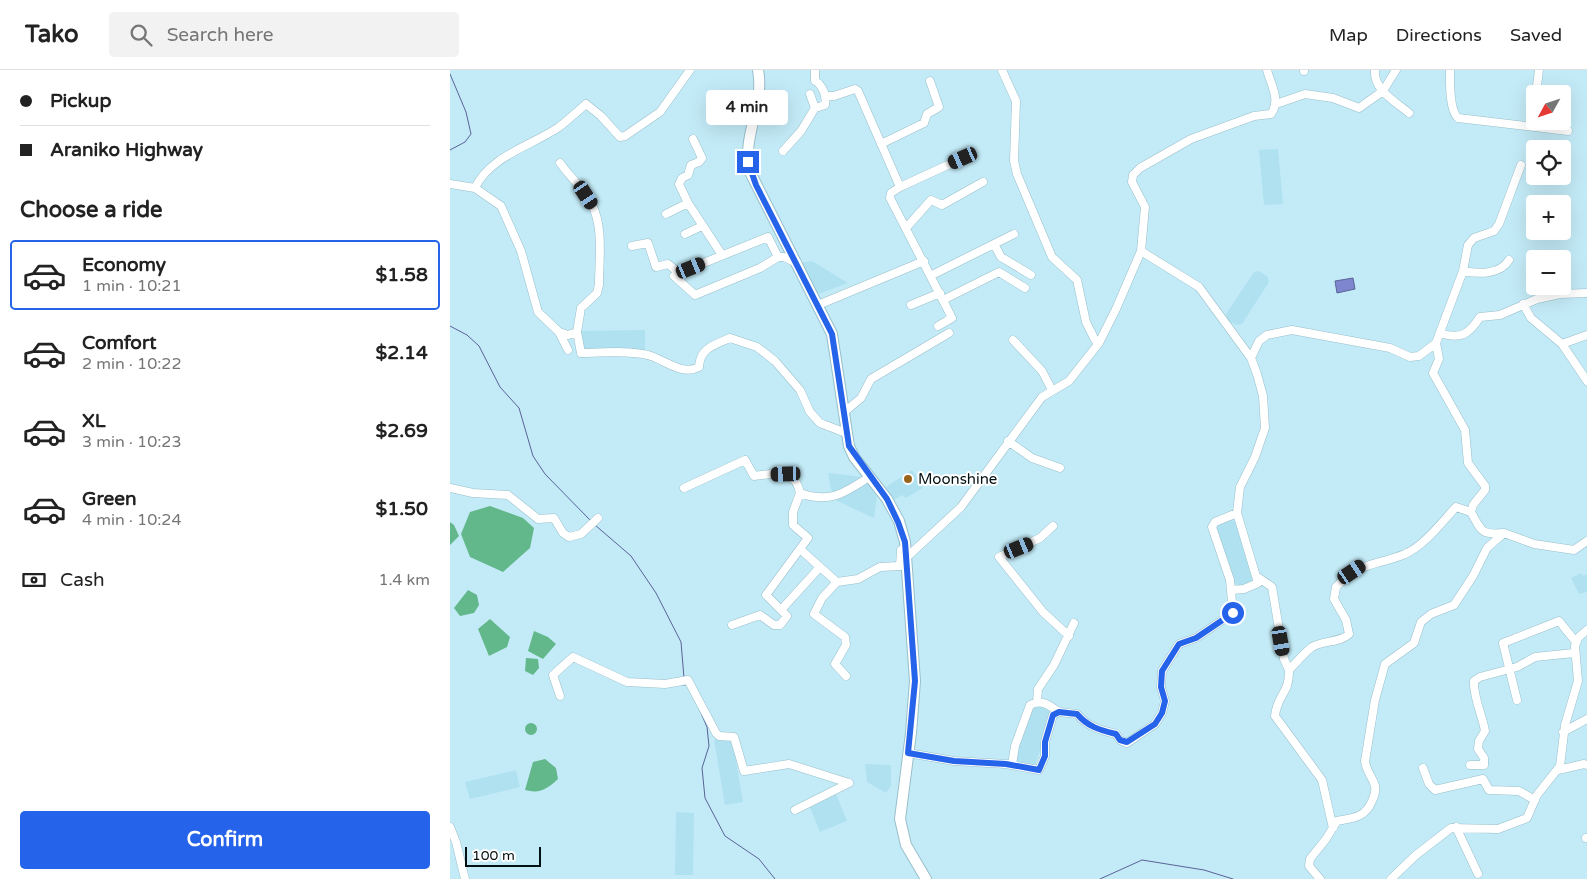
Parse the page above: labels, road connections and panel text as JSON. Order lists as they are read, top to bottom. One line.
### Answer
{"places":["Moonshine"],"scale_bar":"100 m","north":"bottom left","page":{"header":"Tako","search":"Search here","nav":["Map","Directions","Saved"],"banner":["Pickup","Araniko Highway"],"map_buttons":["+","−"],"bubble":"4 min","heading":"Choose a ride","list":[{"name":"Economy","note":"1 min · 10:21","value":"$1.58"},{"name":"Comfort","note":"2 min · 10:22","value":"$2.14"},{"name":"XL","note":"3 min · 10:23","value":"$2.69"},{"name":"Green","note":"4 min · 10:24","value":"$1.50"}],"pay":["Cash","1.4 km"],"buttons":"Confirm","scale":"100 m"}}
